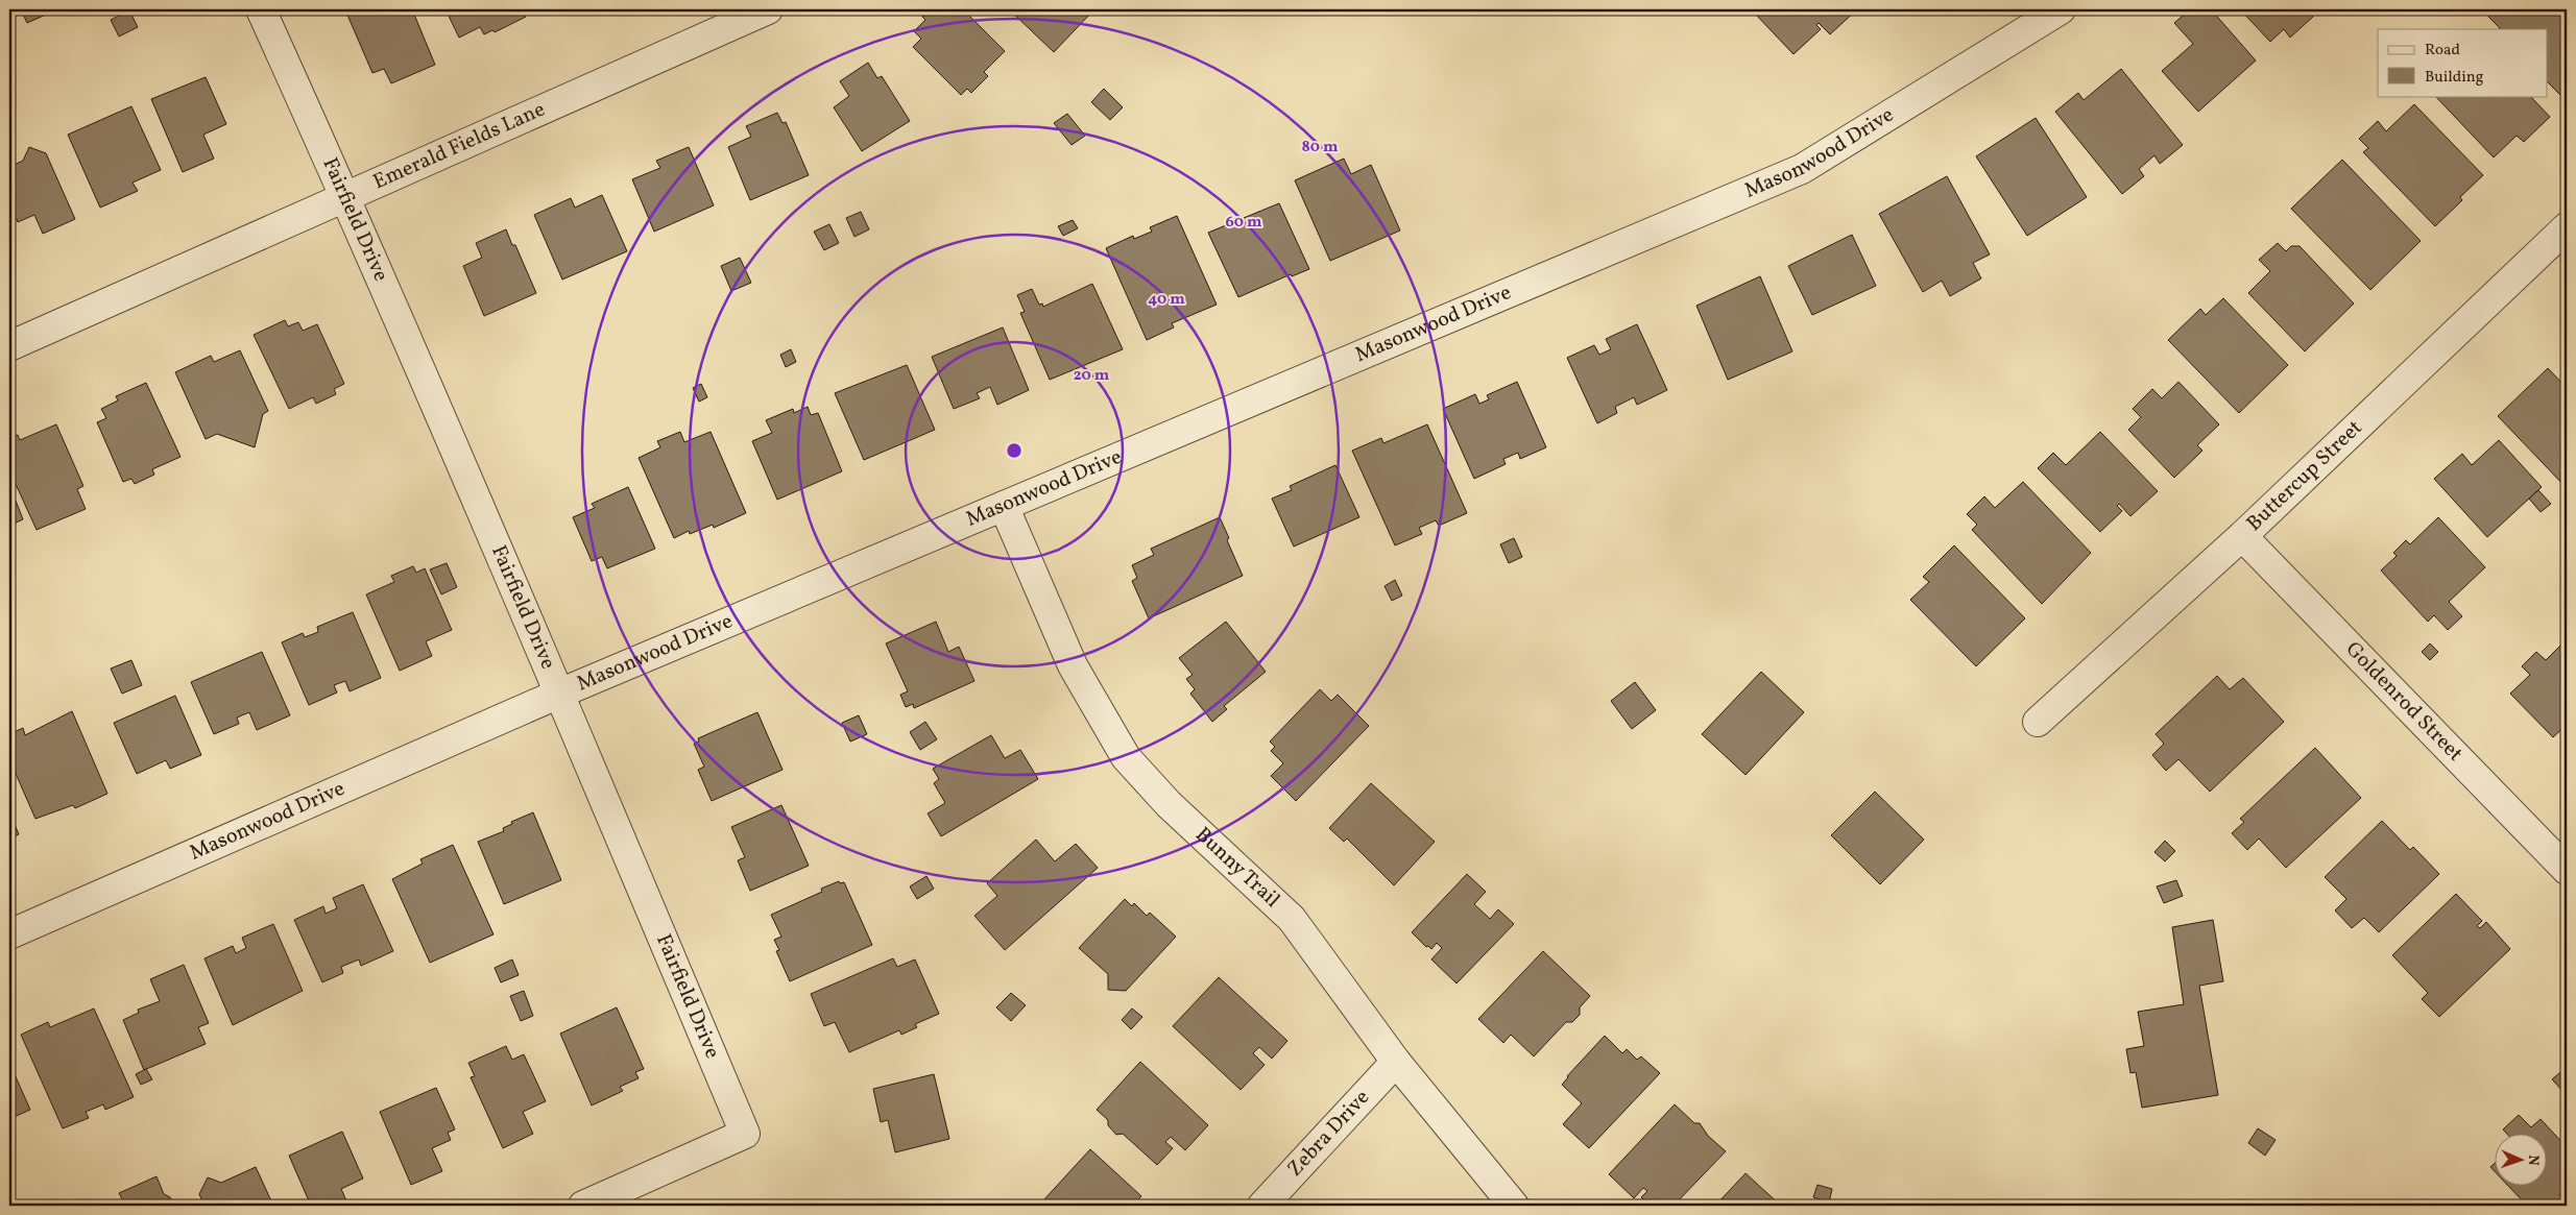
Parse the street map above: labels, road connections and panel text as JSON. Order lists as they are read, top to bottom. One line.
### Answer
{"streets":{"street":["Emerald Fields Lane","Masonwood Drive","Fairfield Drive","Buttercup Street","Goldenrod Street","Bunny Trail","Zebra Drive"]},"crossings":[["Emerald Fields Lane","Fairfield Drive"],["Masonwood Drive","Fairfield Drive"],["Masonwood Drive","Bunny Trail"],["Buttercup Street","Goldenrod Street"],["Bunny Trail","Zebra Drive"]],"legend":["Road","Building"],"north":"right","rings":["80 m","60 m","40 m","20 m"]}
